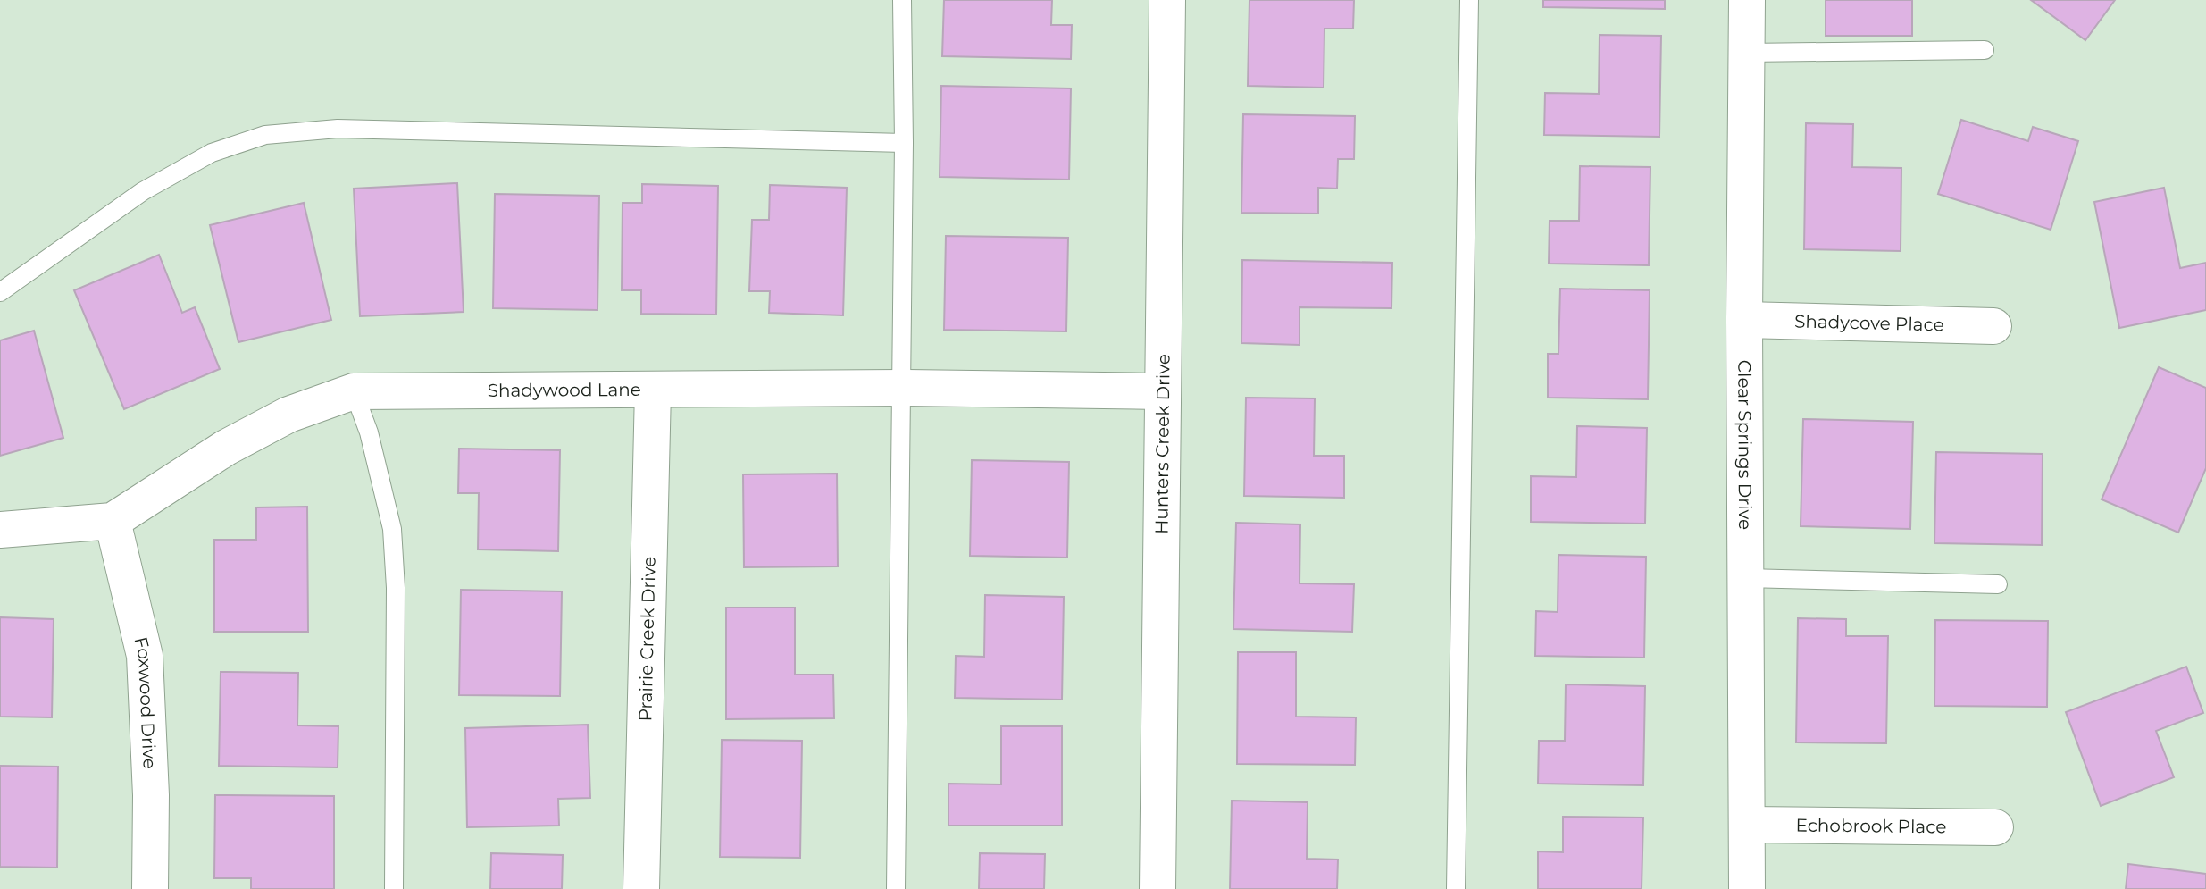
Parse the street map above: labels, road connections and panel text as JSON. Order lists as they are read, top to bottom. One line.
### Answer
{"streets":{"street":["Shadycove Place","Shadywood Lane","Hunters Creek Drive","Clear Springs Drive","Prairie Creek Drive","Foxwood Drive","Echobrook Place"]},"crossings":[["Shadycove Place","Clear Springs Drive"],["Shadywood Lane","Hunters Creek Drive"],["Shadywood Lane","Prairie Creek Drive"],["Shadywood Lane","Foxwood Drive"],["Clear Springs Drive","Echobrook Place"]]}
